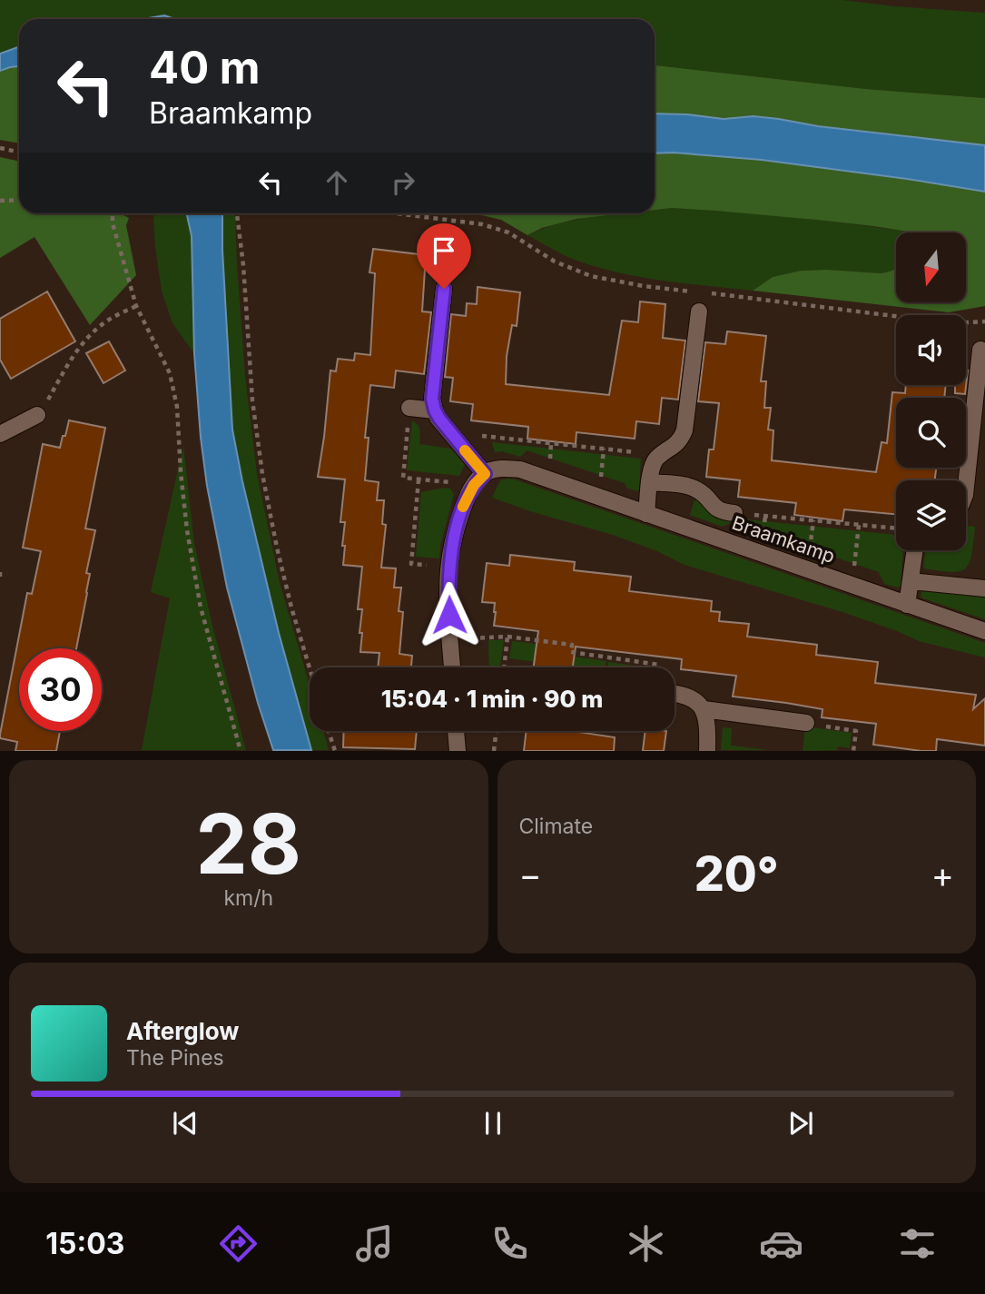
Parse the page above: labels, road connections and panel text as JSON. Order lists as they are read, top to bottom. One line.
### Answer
{"streets":{"street":["Braamkamp"]},"north":"bottom","page":{"turn":["40 m","Braamkamp"],"limit":"30","trip":"15:04 · 1 min · 90 m","tile":[["28","km/h"],"Climate"],"heat":["−","20°","+"],"song":["Afterglow","The Pines"],"tabs":"15:03"}}
